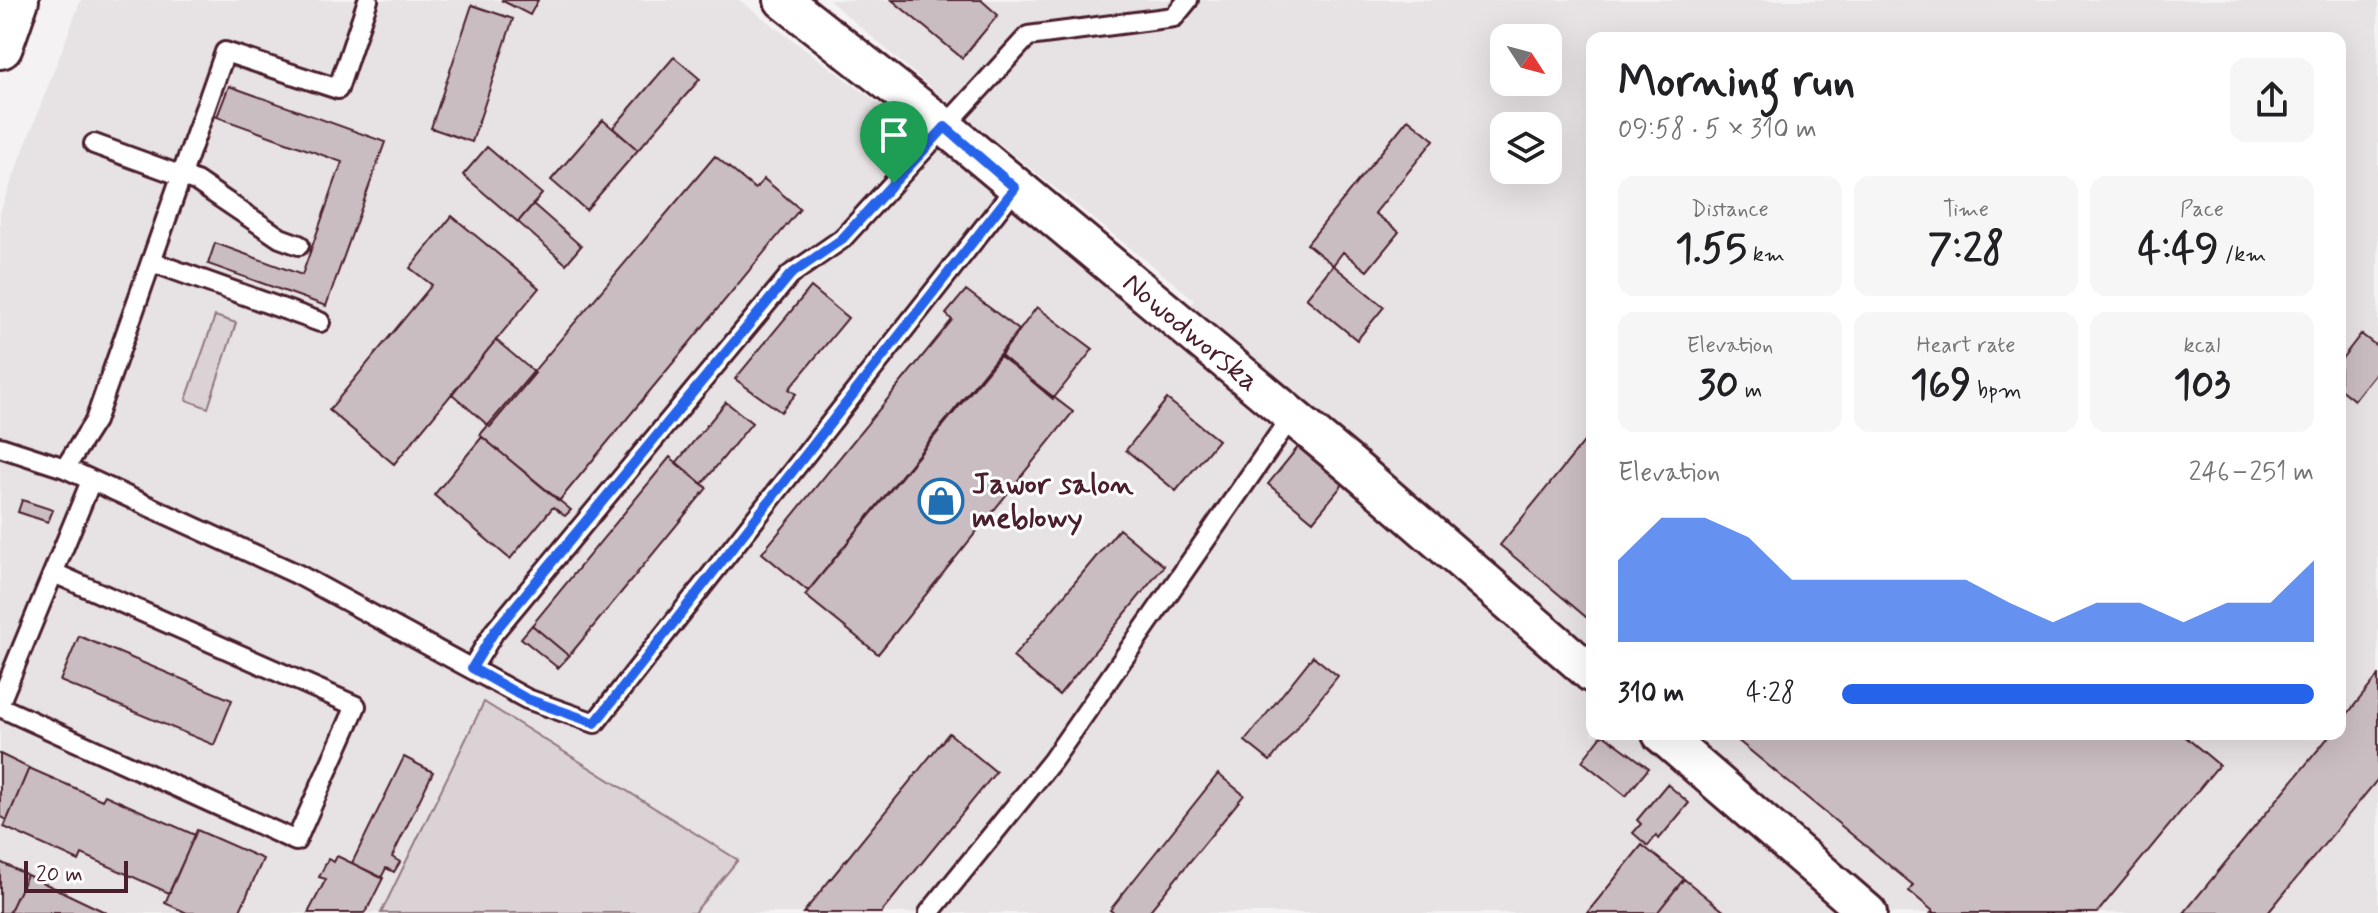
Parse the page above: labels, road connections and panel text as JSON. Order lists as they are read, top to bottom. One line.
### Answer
{"streets":{"street":["Nowodworska"]},"places":{"shop":["Jawor salon meblowy"]},"scale_bar":"20 m","north":"bottom right","page":{"heading":["Morning run","09:58 · 5 × 310 m"],"stats":[["Distance","1.55 km"],["Time","7:28"],["Pace","4:49 /km"],["Elevation","30 m"],["Heart rate","169 bpm"],["kcal","103"]],"chart":["Elevation","246–251 m"],"list":[{"name":"310 m","note":"4:28"}],"scale":"20 m"}}
